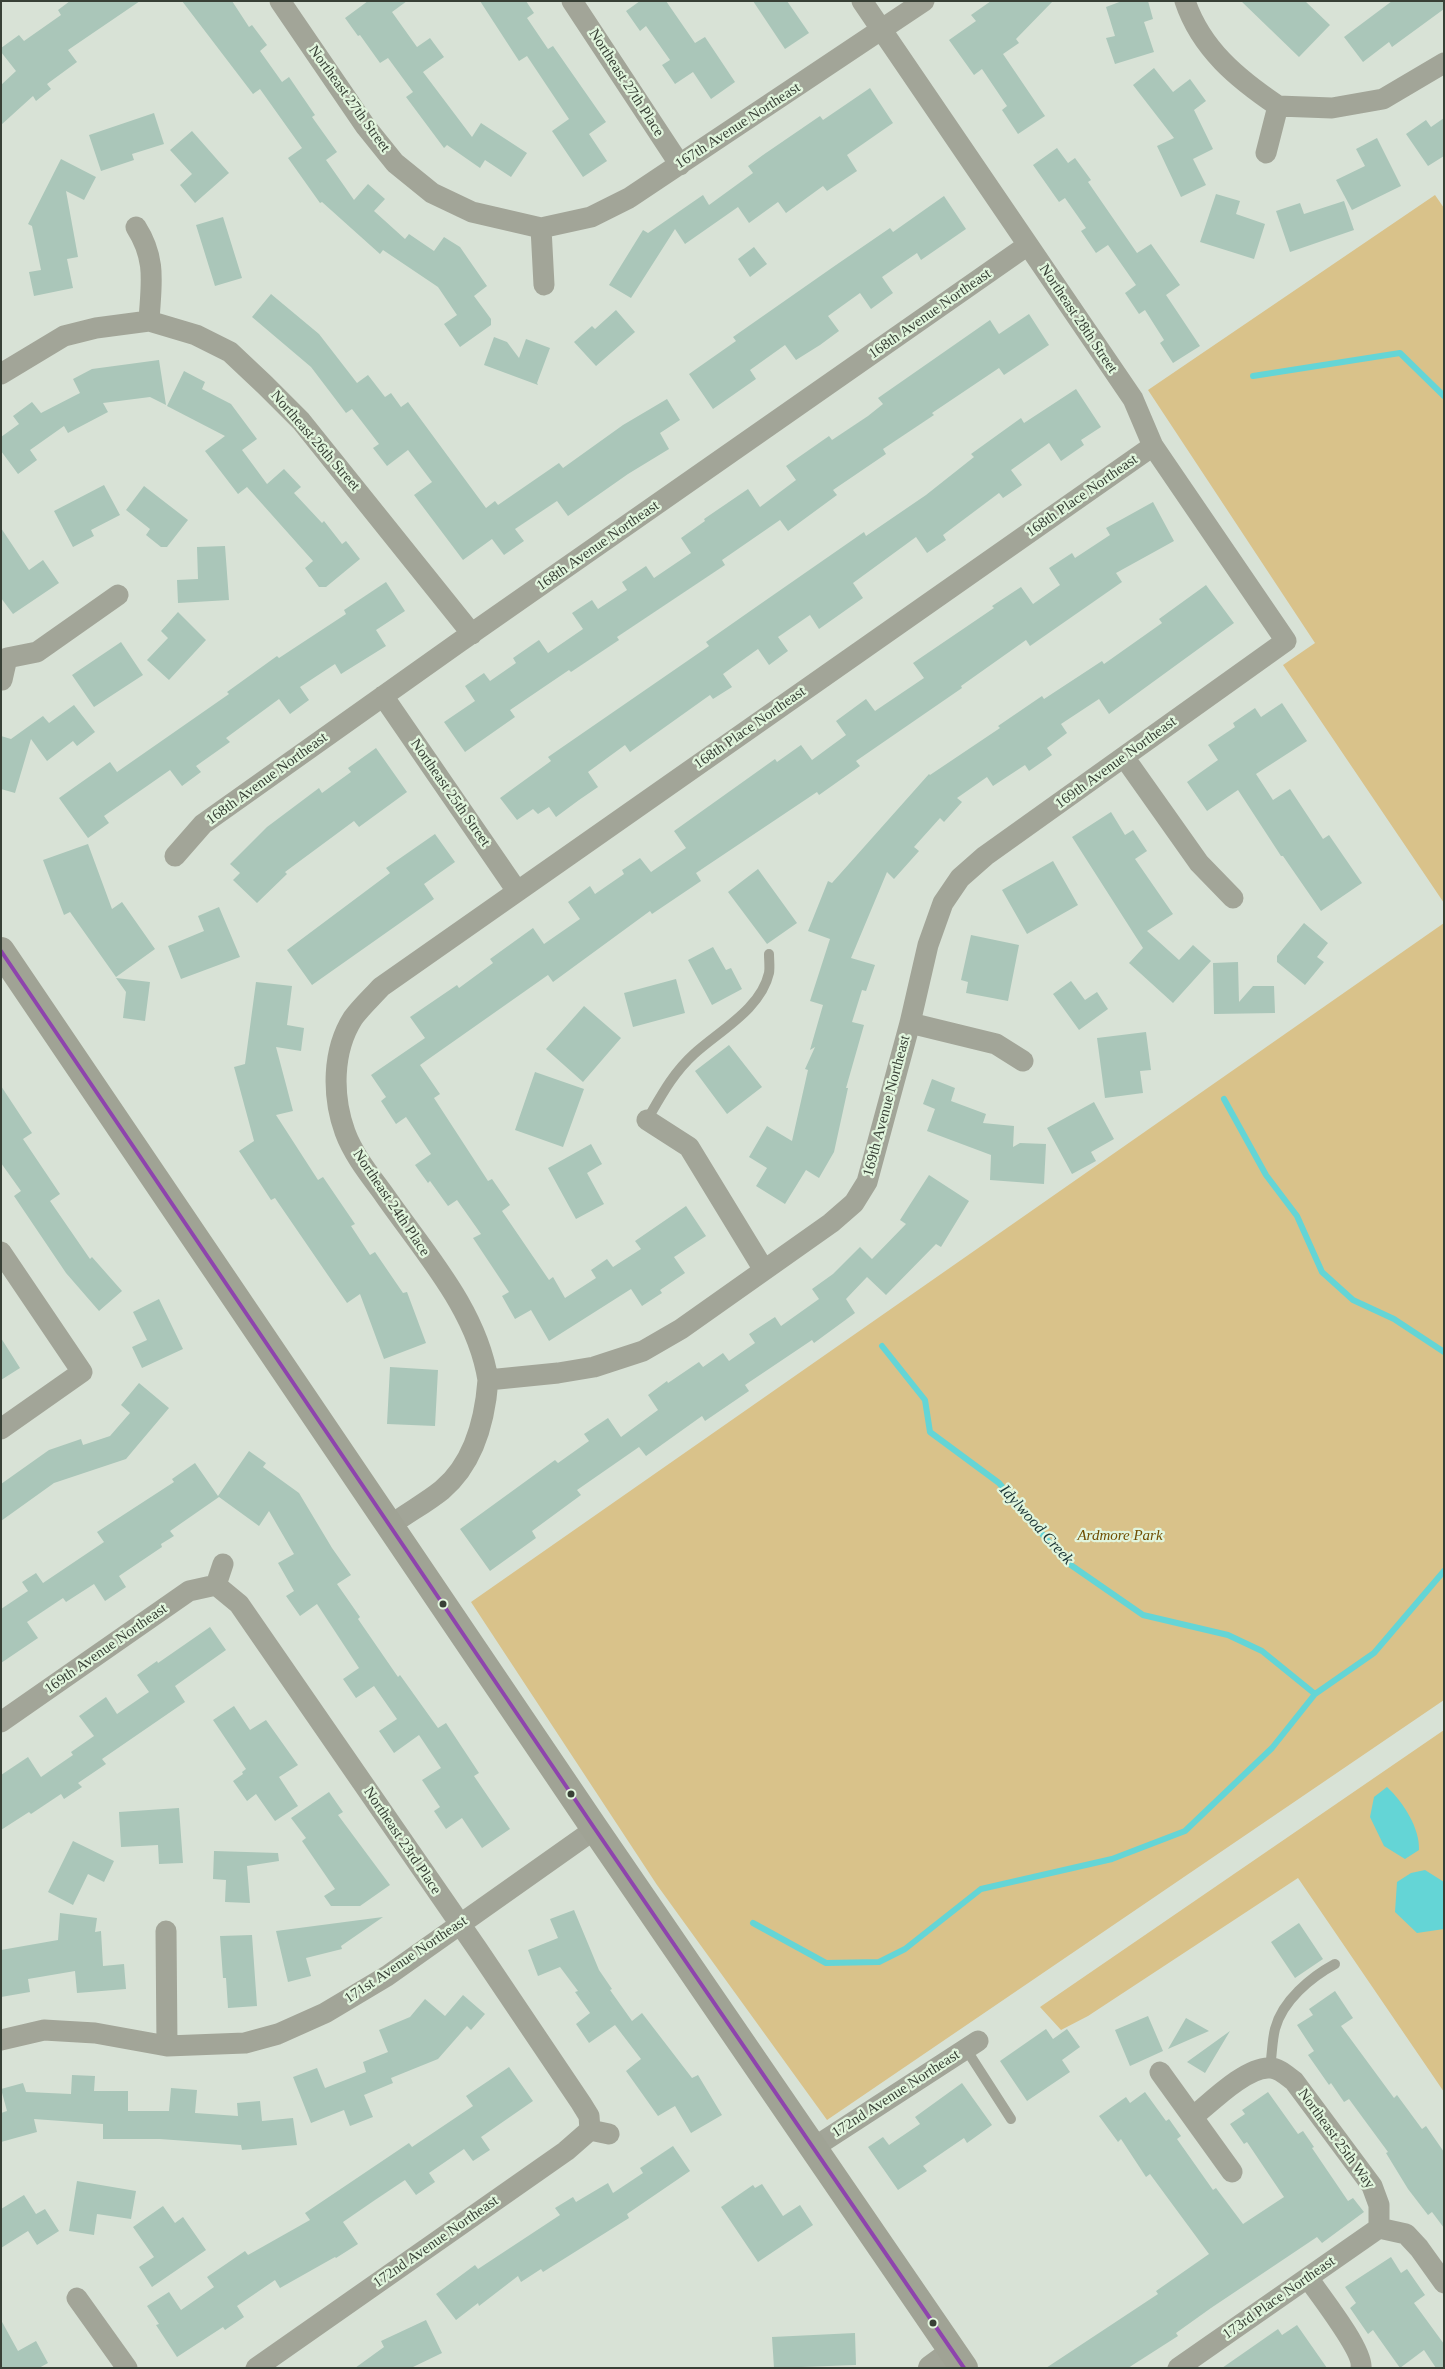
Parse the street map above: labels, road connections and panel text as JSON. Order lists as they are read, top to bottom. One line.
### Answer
{"streets":{"street":["Northeast 27th Place","Northeast 27th Street","167th Avenue Northeast","168th Avenue Northeast","Northeast 28th Street","Northeast 26th Street","168th Place Northeast","169th Avenue Northeast","Northeast 25th Street","Northeast 24th Place","Northeast 23rd Place","171st Avenue Northeast","172nd Avenue Northeast","Northeast 25th Way","173rd Place Northeast"]},"crossings":[["Northeast 27th Place","167th Avenue Northeast"],["Northeast 27th Street","167th Avenue Northeast"],["167th Avenue Northeast","Northeast 28th Street"],["168th Avenue Northeast","Northeast 28th Street"],["168th Avenue Northeast","Northeast 26th Street"],["168th Avenue Northeast","Northeast 25th Street"],["Northeast 28th Street","168th Place Northeast"],["Northeast 28th Street","169th Avenue Northeast"],["168th Place Northeast","Northeast 25th Street"],["168th Place Northeast","Northeast 24th Place"],["169th Avenue Northeast","Northeast 24th Place"],["169th Avenue Northeast","Northeast 23rd Place"],["Northeast 23rd Place","171st Avenue Northeast"],["Northeast 23rd Place","172nd Avenue Northeast"],["Northeast 25th Way","173rd Place Northeast"]],"water":["Idylwood Creek"],"parks":["Ardmore Park"]}
